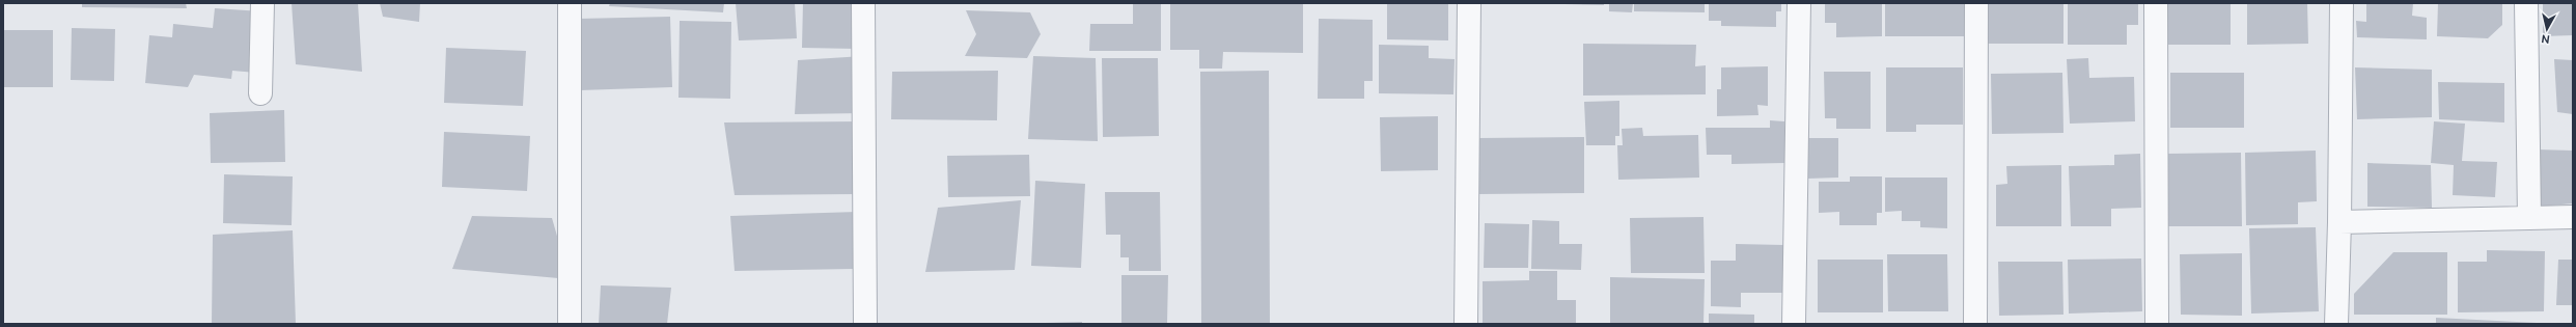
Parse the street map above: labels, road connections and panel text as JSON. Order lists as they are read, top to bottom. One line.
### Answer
{"north":"bottom"}
